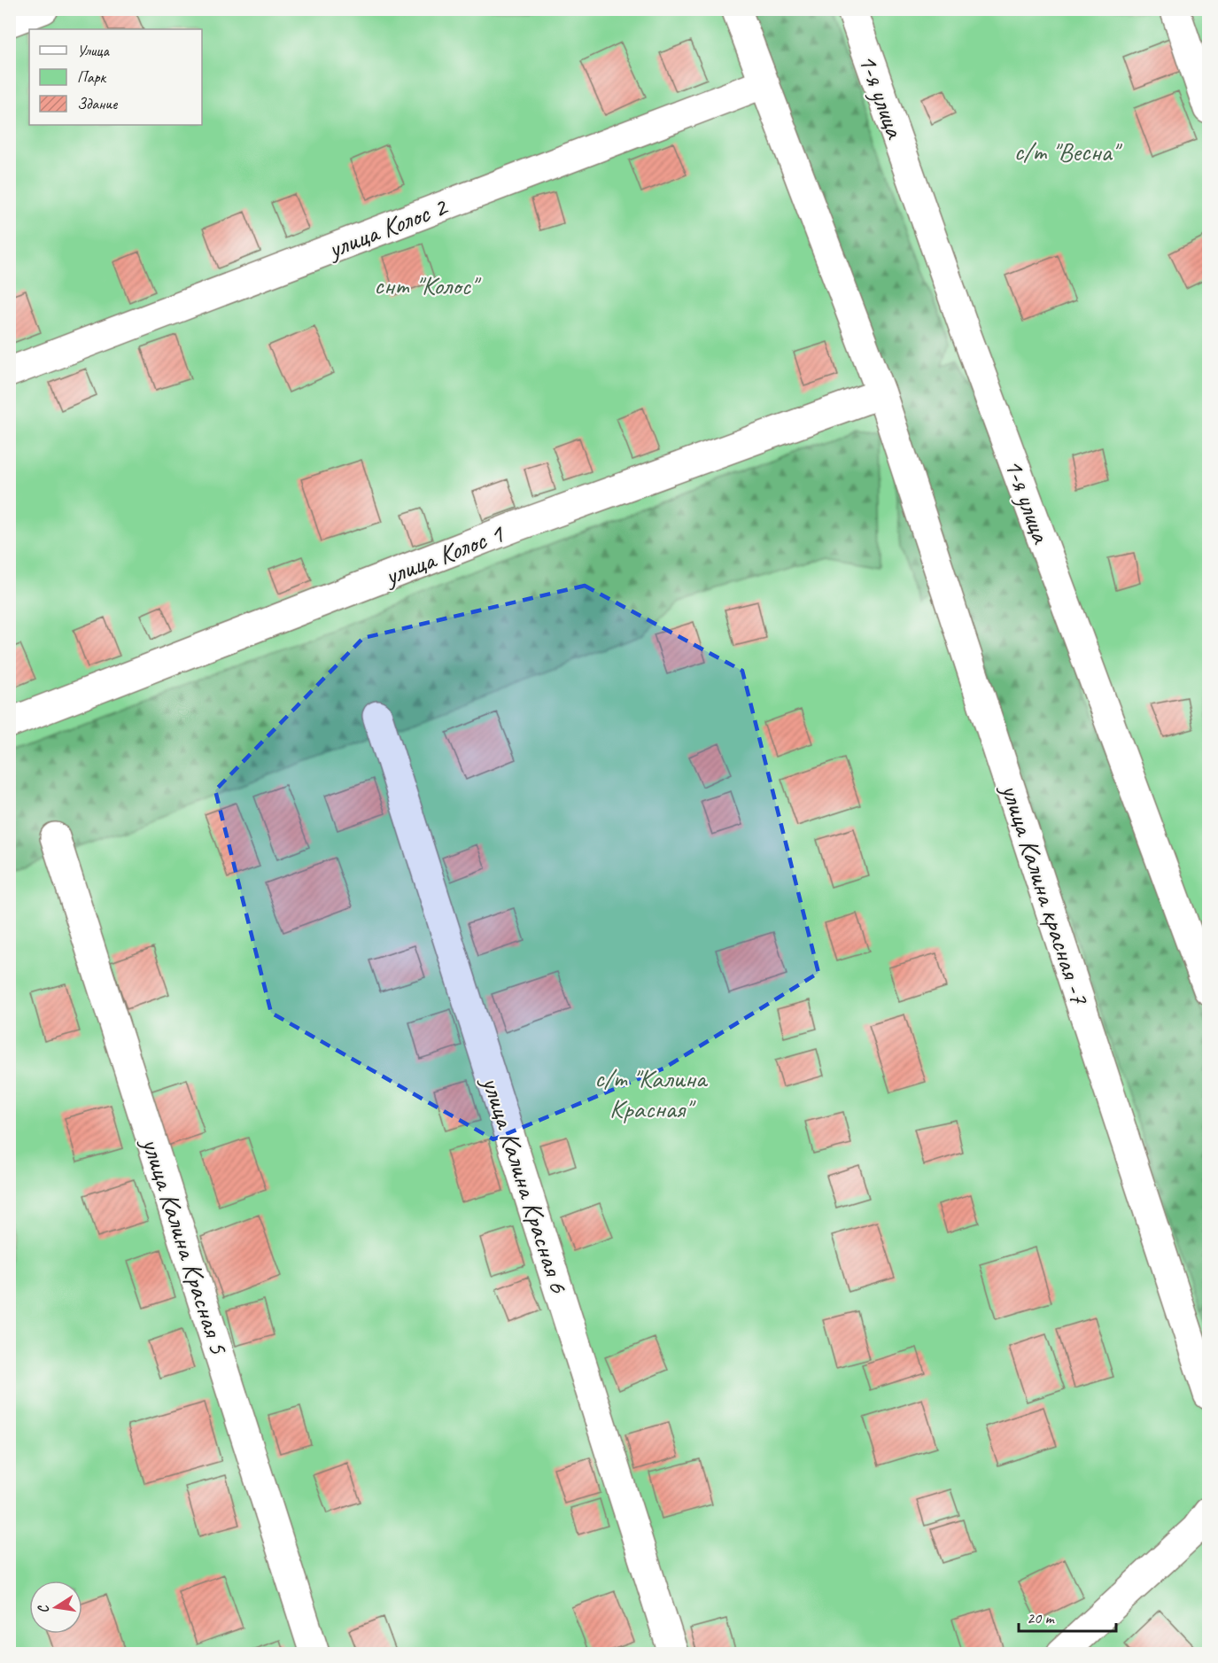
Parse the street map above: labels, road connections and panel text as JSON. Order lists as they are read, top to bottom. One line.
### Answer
{"streets":{"street":["1-я улица","улица Колос 2","улица Колос 1","улица Калина красная -7","улица Калина Красная 6","улица Калина Красная 5"]},"crossings":[["улица Колос 1","улица Калина красная -7"]],"parks":["с/т \"Весна\"","снт \"Колос\"","с/т \"Калина Красная\""],"legend":["Улица","Парк","Здание"],"scale_bar":"20 m","north":"left"}
